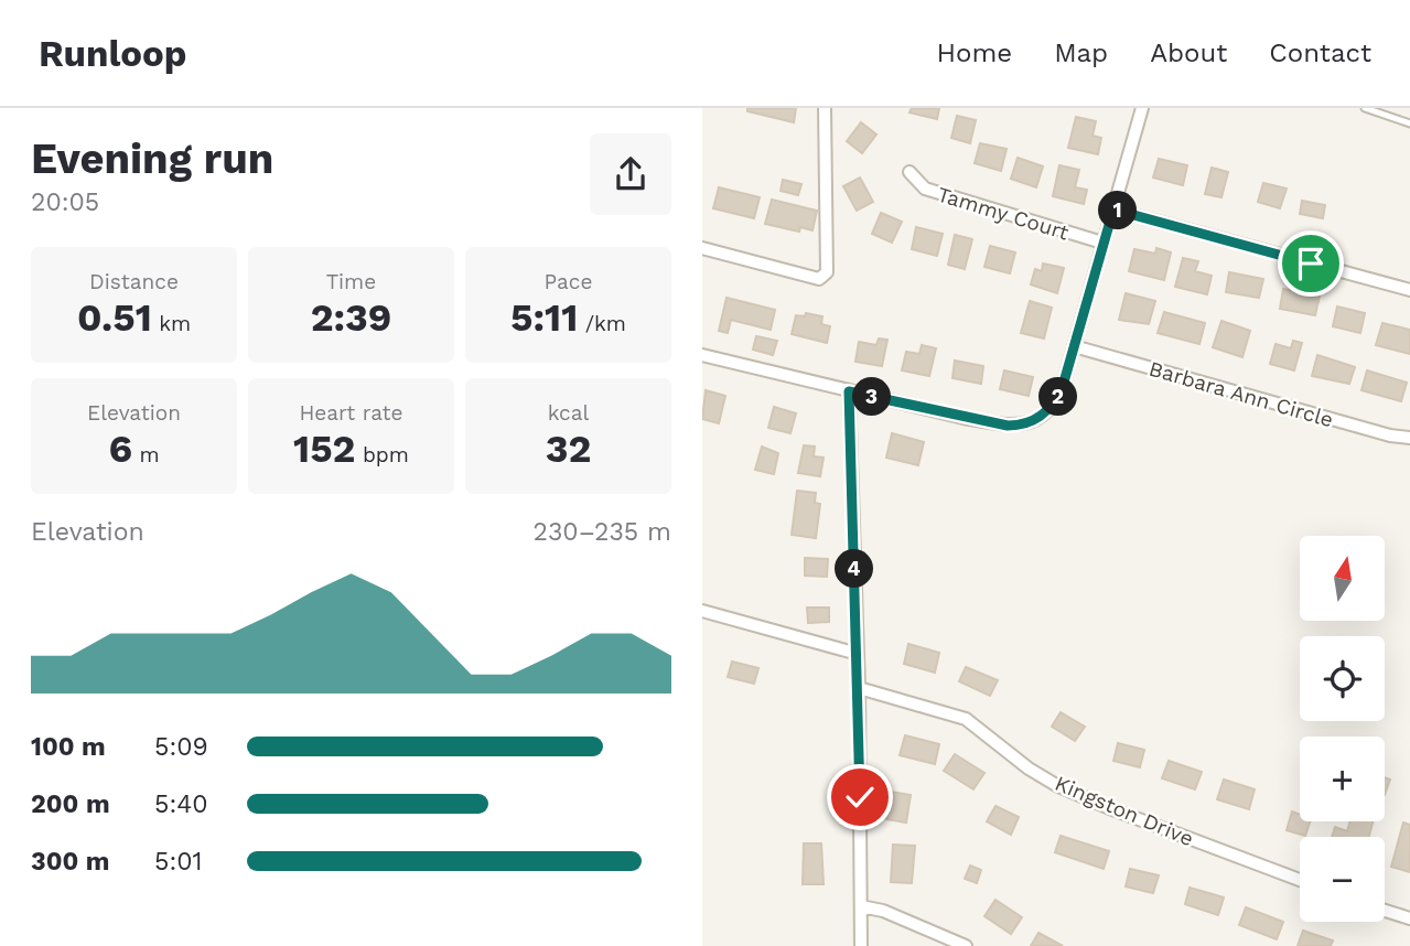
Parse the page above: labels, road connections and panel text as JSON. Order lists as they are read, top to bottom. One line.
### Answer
{"streets":{"street":["Tammy Court","Barbara Ann Circle","Kingston Drive"]},"north":"top","page":{"header":"Runloop","nav":["Home","Map","About","Contact"],"heading":["Evening run","20:05"],"pins":["1","2","3","4"],"stats":[["Distance","0.51 km"],["Time","2:39"],["Pace","5:11 /km"],["Elevation","6 m"],["Heart rate","152 bpm"],["kcal","32"]],"chart":["Elevation","230–235 m"],"map_buttons":["+","−"],"list":[{"name":"100 m","note":"5:09"},{"name":"200 m","note":"5:40"},{"name":"300 m","note":"5:01"}]}}
